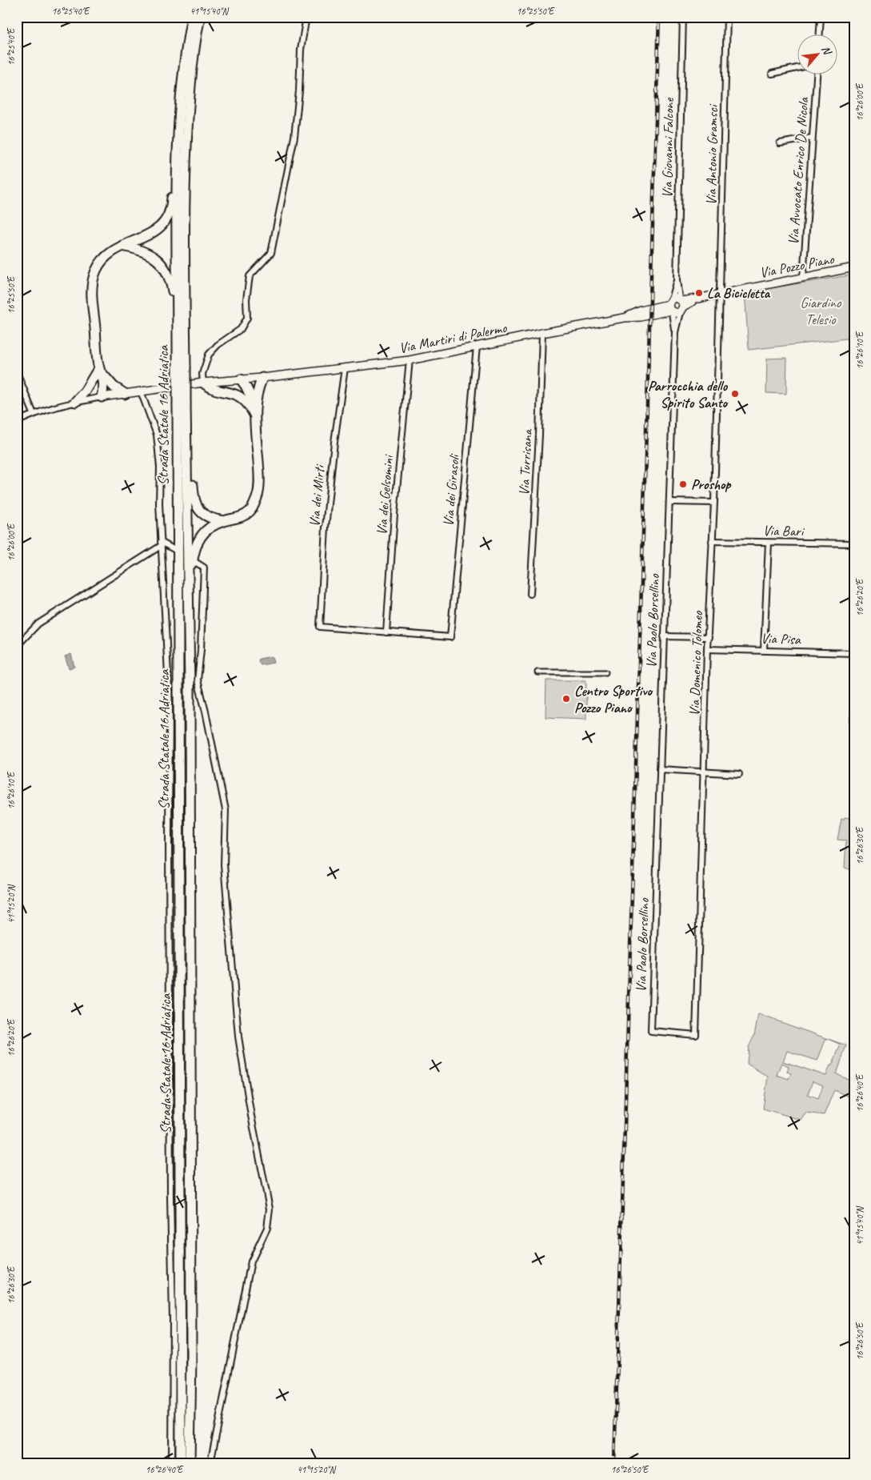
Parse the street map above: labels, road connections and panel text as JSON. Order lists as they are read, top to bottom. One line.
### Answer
{"streets":{"highway":["Strada Statale 16 Adriatica"],"street":["Via Giovanni Falcone","Via Antonio Gramsci","Via Avvocato Enrico De Nicola","Via Pozzo Piano","Via Martiri di Palermo","Via Turrisana","Via dei Girasoli","Via dei Gelsomini","Via dei Mirti","Via Bari","Via Paolo Borsellino","Via Pisa","Via Domenico Tolomeo"]},"crossings":[["Via Giovanni Falcone","Via Pozzo Piano"],["Via Giovanni Falcone","Via Paolo Borsellino"],["Via Antonio Gramsci","Via Pozzo Piano"],["Via Antonio Gramsci","Via Domenico Tolomeo"],["Via Avvocato Enrico De Nicola","Via Pozzo Piano"],["Via Pozzo Piano","Via Martiri di Palermo"],["Via Pozzo Piano","Via Paolo Borsellino"],["Via Pozzo Piano","Via Domenico Tolomeo"],["Via Martiri di Palermo","Via Turrisana"],["Via Martiri di Palermo","Via dei Girasoli"],["Via Martiri di Palermo","Via dei Gelsomini"],["Via Martiri di Palermo","Via dei Mirti"],["Via dei Girasoli","Via dei Gelsomini"],["Via dei Girasoli","Via dei Mirti"],["Via dei Gelsomini","Via dei Mirti"],["Via Bari","Via Domenico Tolomeo"],["Via Paolo Borsellino","Via Domenico Tolomeo"],["Via Pisa","Via Domenico Tolomeo"]],"parks":["Giardino Telesio"],"places":["La Bicicletta","Parrocchia dello Spirito Santo","Proshop","Centro Sportivo Pozzo Piano"],"north":"top right","coordinates":["16°25'40\"E","41°15'40\"N","16°25'50\"E","16°26'00\"E","16°26'10\"E","16°26'20\"E","16°26'30\"E","41°15'20\"N","16°26'40\"E","16°26'50\"E"]}
